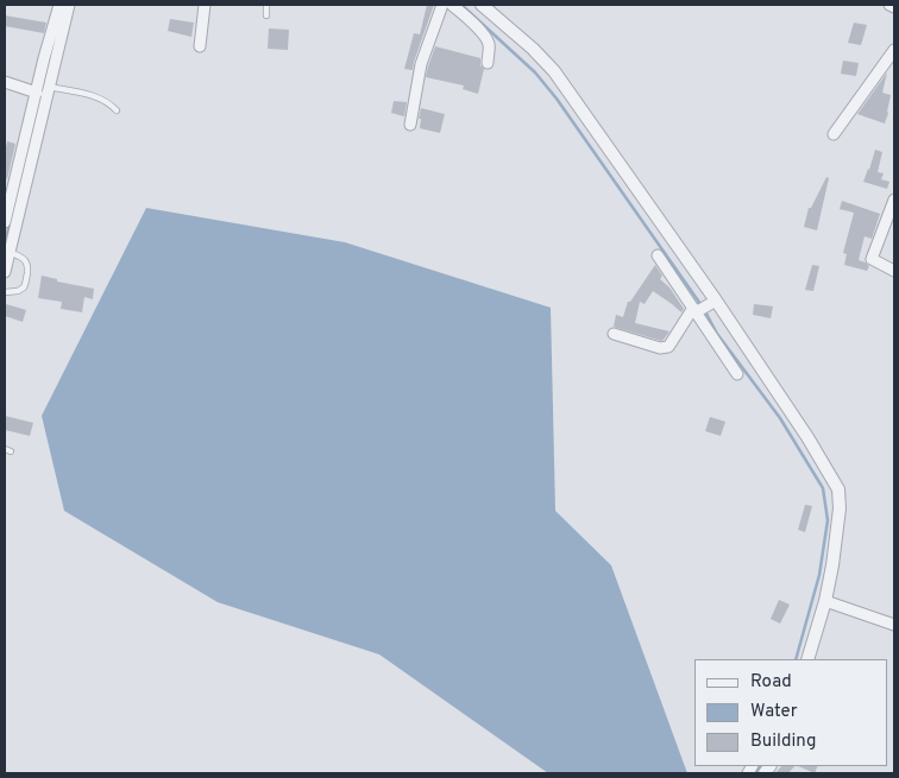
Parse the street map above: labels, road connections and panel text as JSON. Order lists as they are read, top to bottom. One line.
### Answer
{"legend":["Road","Water","Building"]}
